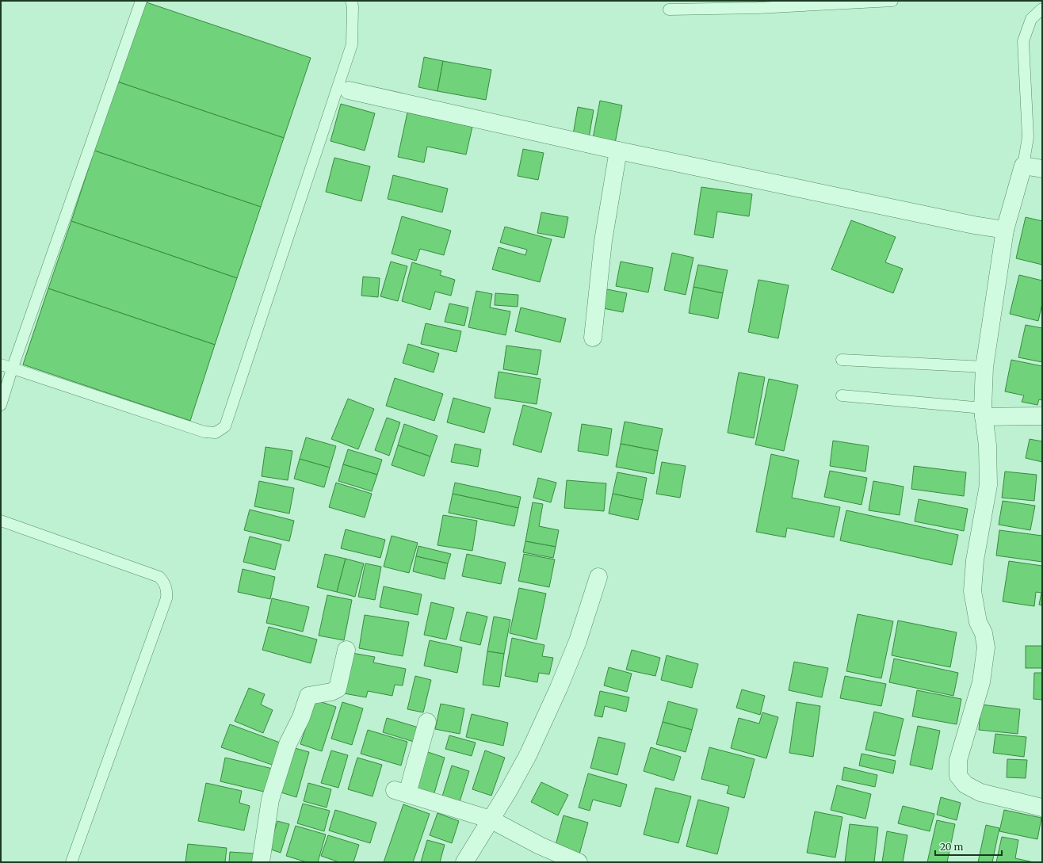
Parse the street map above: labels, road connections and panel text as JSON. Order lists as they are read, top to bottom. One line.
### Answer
{"scale_bar":"20 m"}
